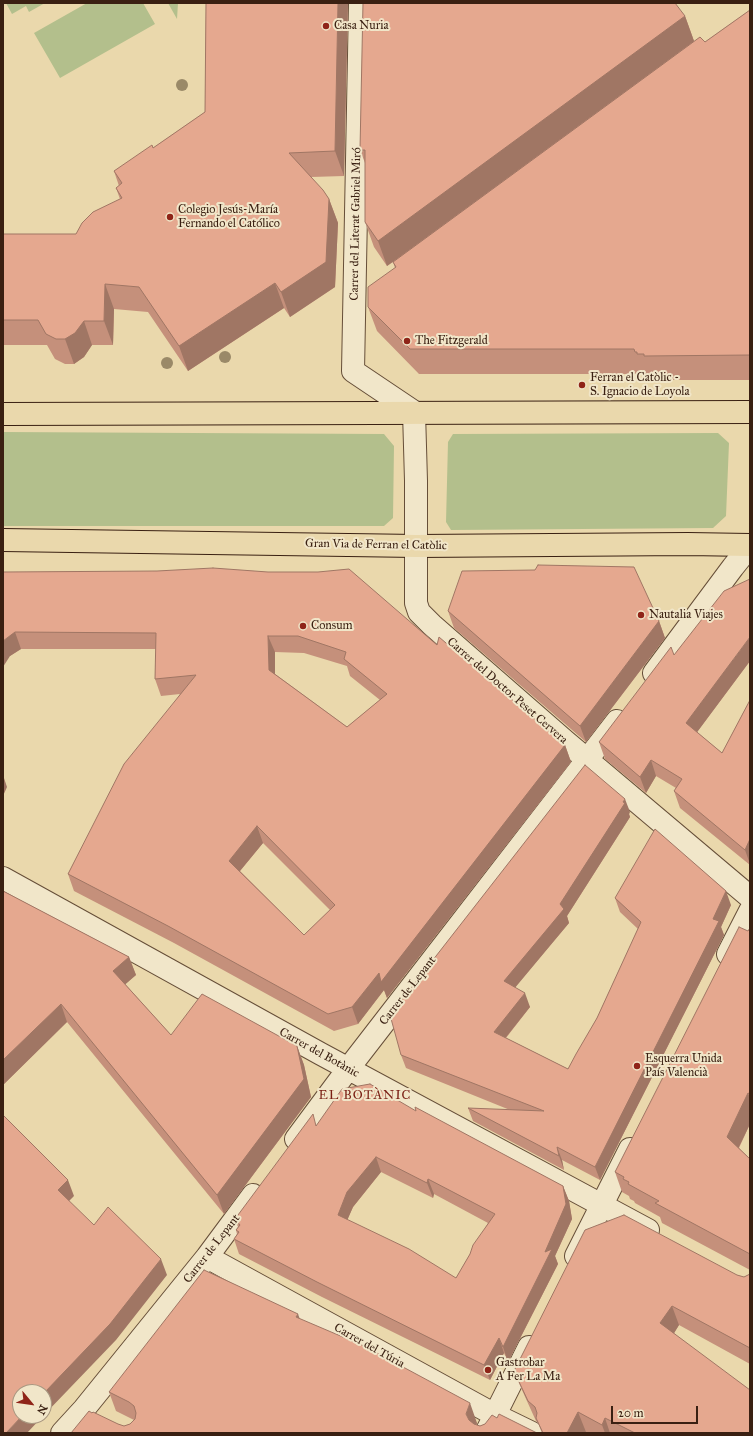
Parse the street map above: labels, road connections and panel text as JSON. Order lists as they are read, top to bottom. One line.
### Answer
{"streets":{"main road":["Gran Via de Ferran el Catòlic"],"street":["Carrer del Literat Gabriel Miró","Carrer del Doctor Peset Cervera","Carrer de Lepant","Carrer del Botànic","Carrer del Túria"]},"crossings":[["Carrer del Literat Gabriel Miró","Carrer del Doctor Peset Cervera"],["Gran Via de Ferran el Catòlic","Carrer del Doctor Peset Cervera"],["Gran Via de Ferran el Catòlic","Carrer de Lepant"],["Carrer del Doctor Peset Cervera","Carrer de Lepant"],["Carrer de Lepant","Carrer del Botànic"],["Carrer de Lepant","Carrer del Túria"]],"districts":["EL BOTÀNIC"],"places":["Casa Nuria","Colegio Jesús-María Fernando el Católico","The Fitzgerald","Ferran el Catòlic - S. Ignacio de Loyola","Nautalia Viajes","Consum","Esquerra Unida País Valencià","Gastrobar A Fer La Ma"],"scale_bar":"20 m","north":"bottom right"}
